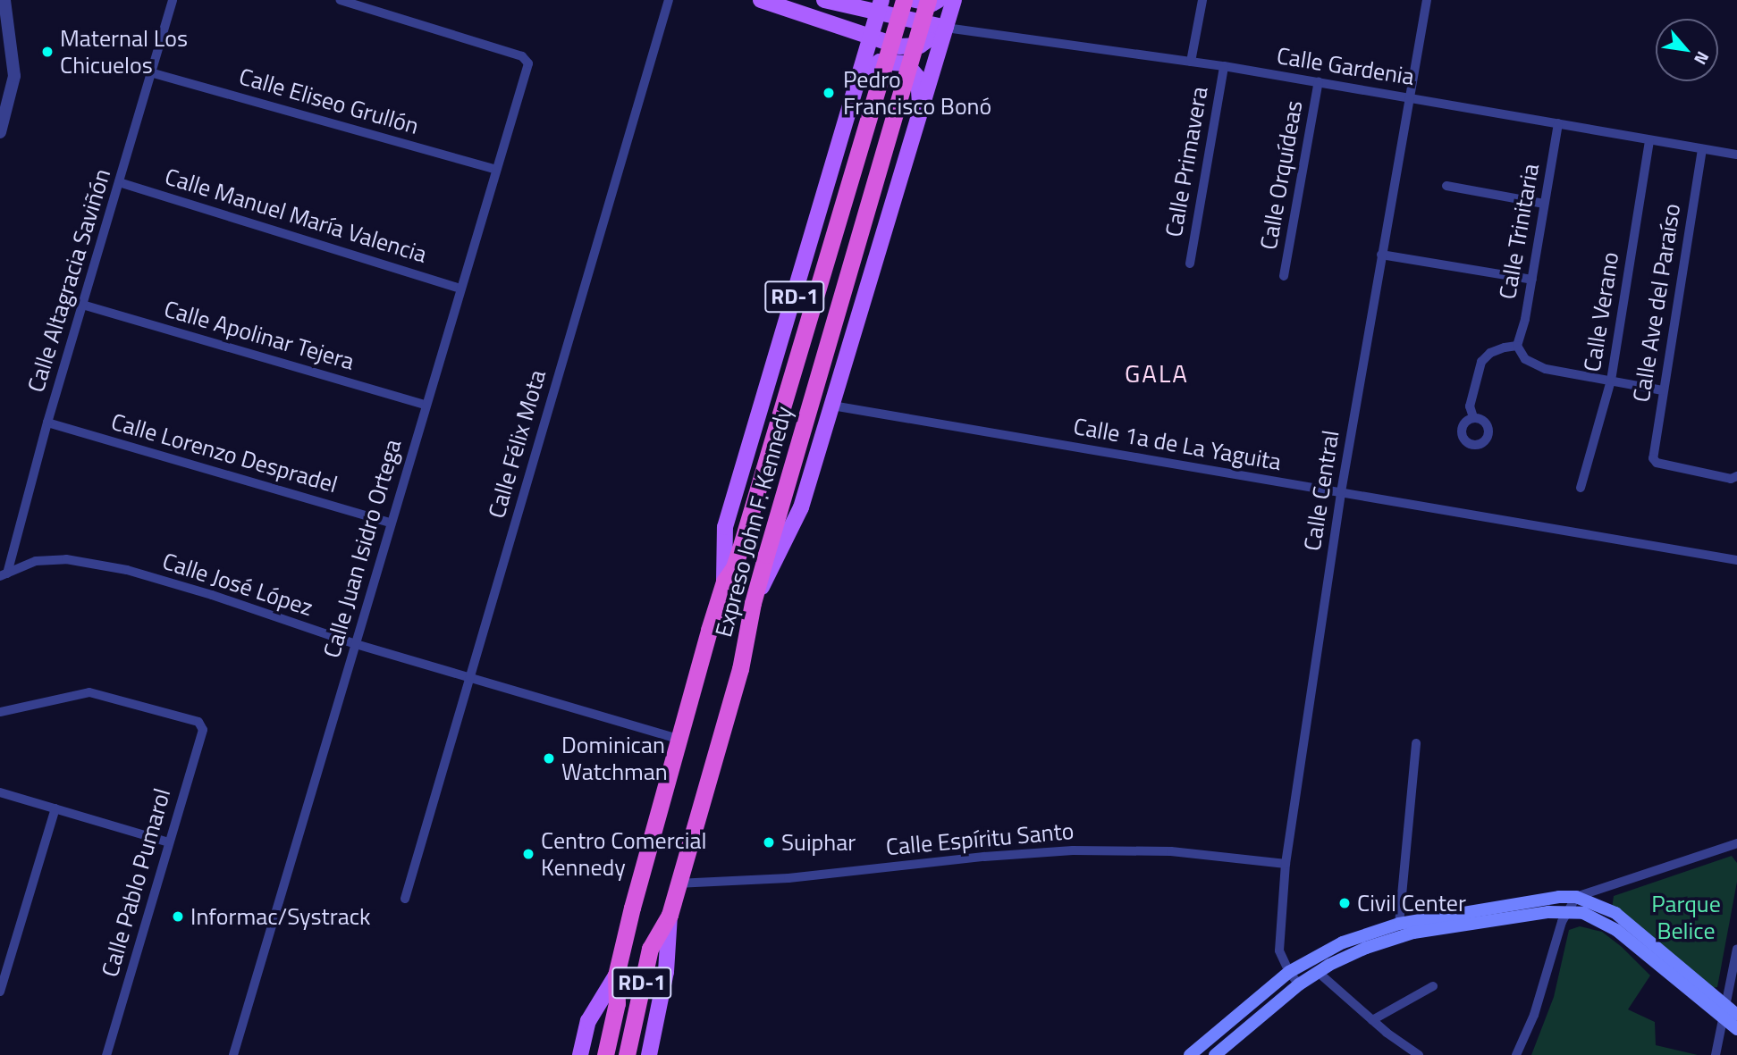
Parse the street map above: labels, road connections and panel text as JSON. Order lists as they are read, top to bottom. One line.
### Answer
{"streets":{"highway":["RD-1","Expreso John F. Kennedy"],"street":["Calle Gardenia","Calle Eliseo Grullón","Calle Primavera","Calle Orquídeas","Calle Manuel María Valencia","Calle Trinitaria","Calle Altagracia Saviñón","Calle Ave del Paraíso","Calle Verano","Calle Apolinar Tejera","Calle Félix Mota","Calle 1a de La Yaguita","Calle Lorenzo Despradel","Calle Central","Calle Juan Isidro Ortega","Calle José López","Calle Espíritu Santo","Calle Pablo Pumarol"]},"crossings":[["Calle Gardenia","Calle Primavera"],["Calle Gardenia","Calle Orquídeas"],["Calle Gardenia","Calle Trinitaria"],["Calle Gardenia","Calle Ave del Paraíso"],["Calle Gardenia","Calle Verano"],["Calle Gardenia","Calle Central"],["Calle Eliseo Grullón","Calle Altagracia Saviñón"],["Calle Eliseo Grullón","Calle Juan Isidro Ortega"],["Calle Manuel María Valencia","Calle Altagracia Saviñón"],["Calle Manuel María Valencia","Calle Juan Isidro Ortega"],["Calle Altagracia Saviñón","Calle Apolinar Tejera"],["Calle Altagracia Saviñón","Calle Lorenzo Despradel"],["Calle Altagracia Saviñón","Calle José López"],["RD-1","Expreso John F. Kennedy"],["Calle Apolinar Tejera","Calle Juan Isidro Ortega"],["Calle Félix Mota","Calle José López"],["Calle 1a de La Yaguita","Calle Central"],["Calle Lorenzo Despradel","Calle Juan Isidro Ortega"],["Calle Central","Calle Espíritu Santo"],["Expreso John F. Kennedy","Calle José López"],["Expreso John F. Kennedy","Calle Espíritu Santo"],["Calle Juan Isidro Ortega","Calle José López"]],"districts":["GALA"],"parks":["Parque Belice"],"places":["Maternal Los Chicuelos","Pedro Francisco Bonó","Dominican Watchman","Suiphar","Centro Comercial Kennedy","Civil Center","Informac/Systrack"],"north":"bottom right"}
